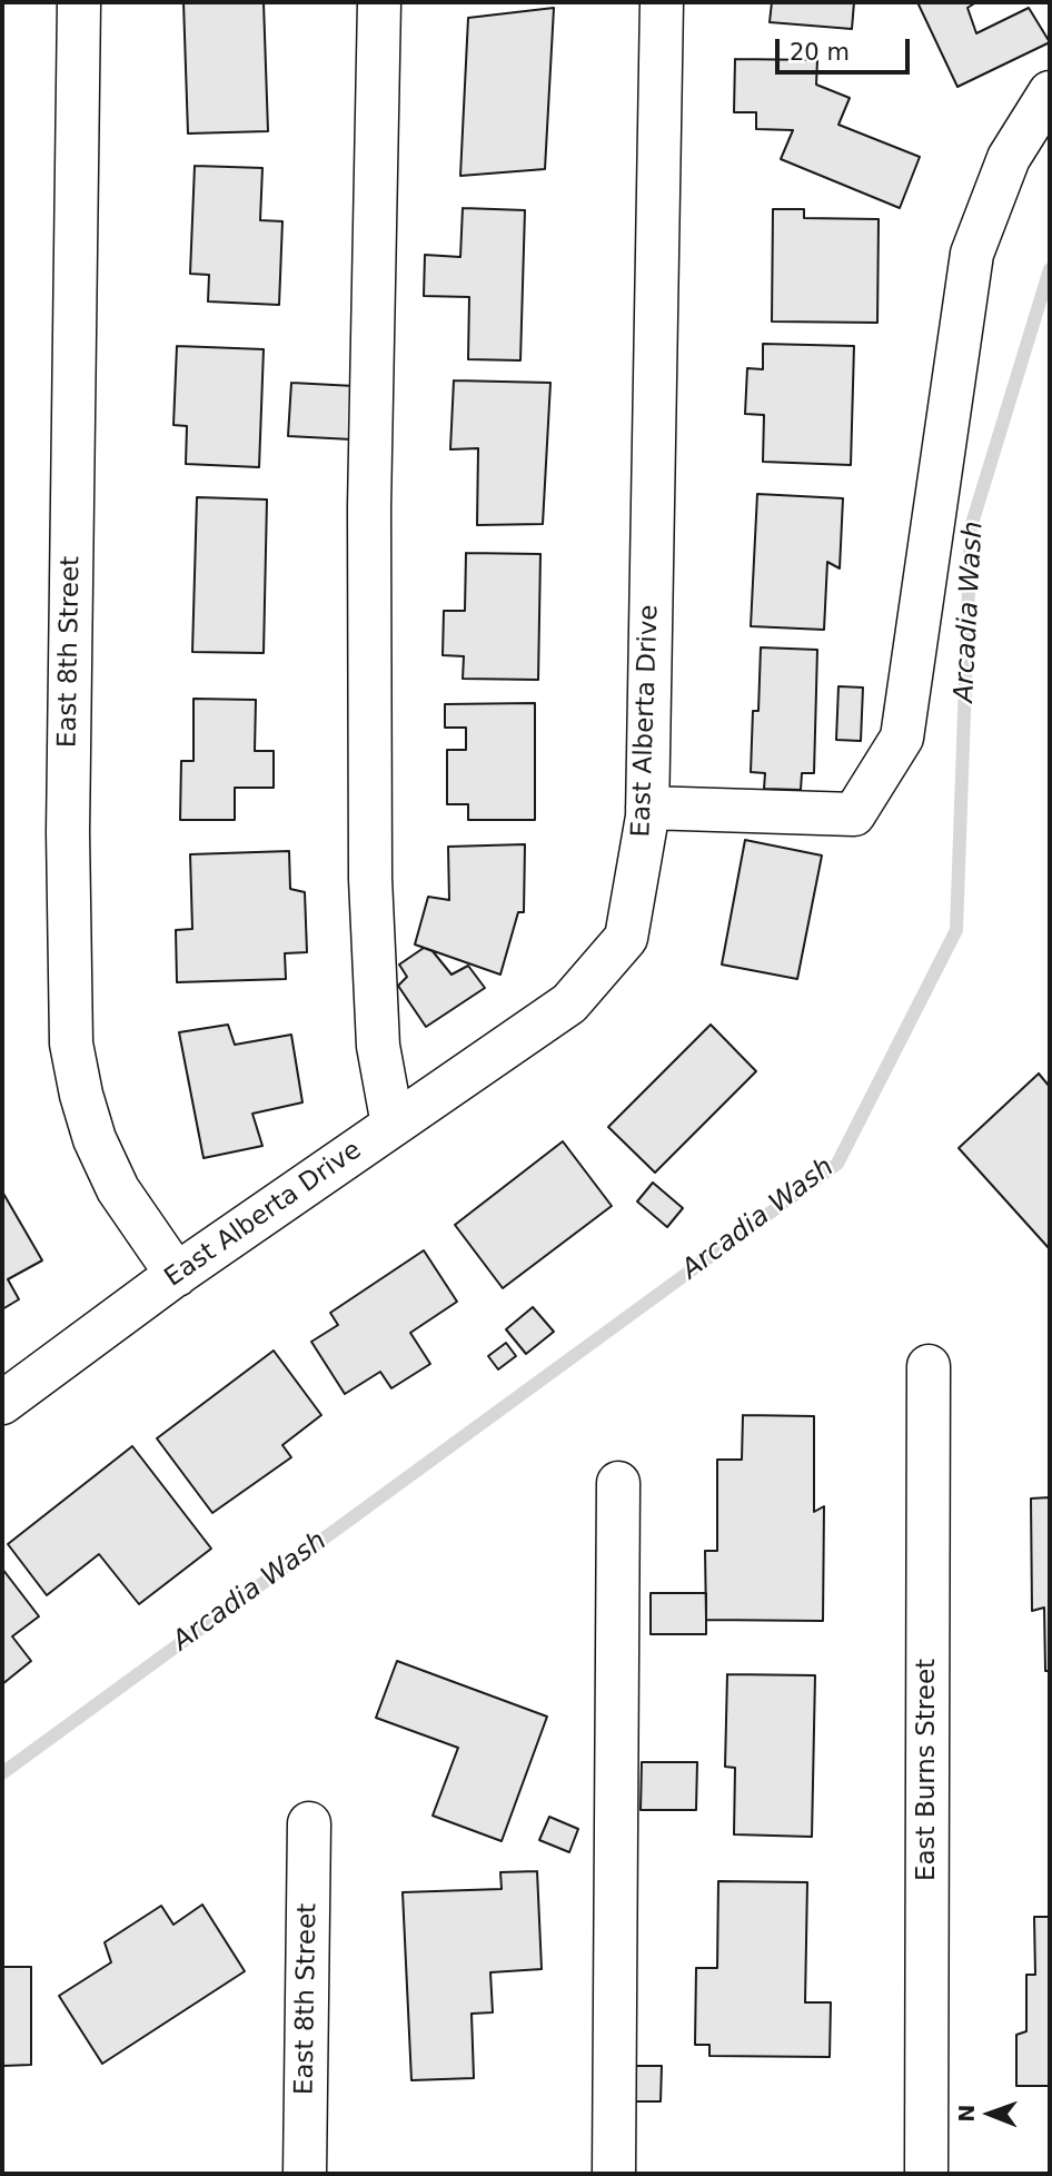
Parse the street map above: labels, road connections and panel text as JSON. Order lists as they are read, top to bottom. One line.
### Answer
{"streets":{"street":["East 8th Street","East Alberta Drive","East Burns Street"]},"crossings":[["East 8th Street","East Alberta Drive"]],"water":["Arcadia Wash"],"scale_bar":"20 m","north":"left"}
